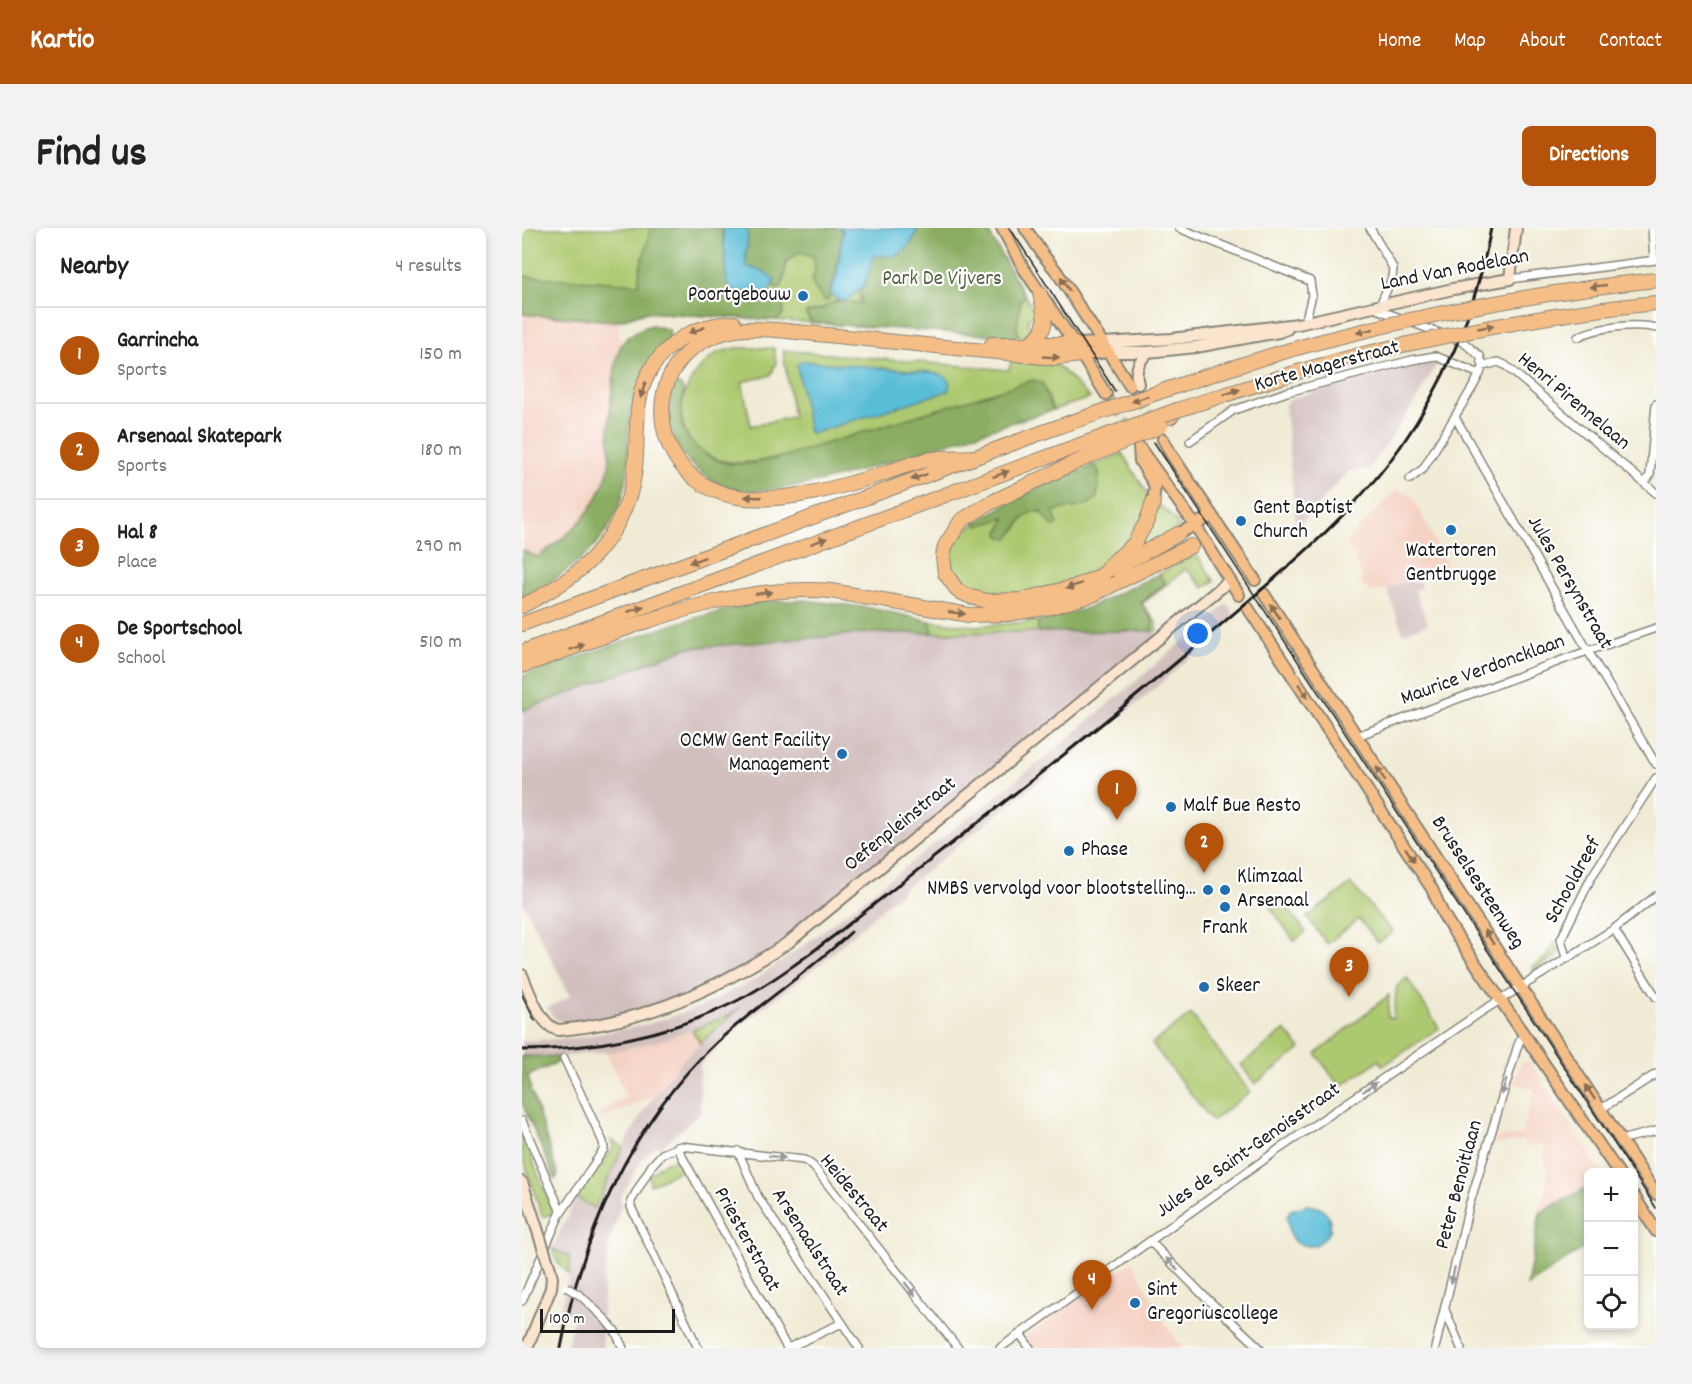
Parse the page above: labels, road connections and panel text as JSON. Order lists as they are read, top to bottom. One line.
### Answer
{"streets":{"main road":["Brusselsesteenweg"],"street":["Land Van Rodelaan","Korte Magerstraat","Henri Pirennelaan","Jules Persynstraat","Maurice Verdoncklaan","Oefenpleinstraat","Schooldreef","Jules de Saint-Genoisstraat","Peter Benoitlaan","Heidestraat","Priesterstraat","Arsenaalstraat"]},"crossings":[["Land Van Rodelaan","Henri Pirennelaan"],["Jules Persynstraat","Maurice Verdoncklaan"],["Maurice Verdoncklaan","Brusselsesteenweg"],["Schooldreef","Brusselsesteenweg"],["Schooldreef","Jules de Saint-Genoisstraat"],["Brusselsesteenweg","Jules de Saint-Genoisstraat"],["Brusselsesteenweg","Peter Benoitlaan"],["Heidestraat","Priesterstraat"],["Heidestraat","Arsenaalstraat"]],"one_way":["Jules de Saint-Genoisstraat","Peter Benoitlaan","Heidestraat"],"parks":["Park De Vijvers"],"places":["Poortgebouw","Gent Baptist Church","Watertoren Gentbrugge","OCMW Gent Facility Management","Malf Bue Resto","Phase","NMBS vervolgd voor blootstelling...","Klimzaal Arsenaal","Frank","Skeer","Sint Gregoriuscollege"],"scale_bar":"100 m","page":{"header":"Kartio","nav":["Home","Map","About","Contact"],"title":"Find us","buttons":"Directions","heading":["Nearby","4 results"],"list":[{"mark":"1","name":"Garrincha","note":"Sports","value":"150 m"},{"mark":"2","name":"Arsenaal Skatepark","note":"Sports","value":"180 m"},{"mark":"3","name":"Hal 8","note":"Place","value":"290 m"},{"mark":"4","name":"De Sportschool","note":"School","value":"510 m"}],"pins":["1","2","3","4"],"map_buttons":["+","−"],"scale":"100 m"}}
